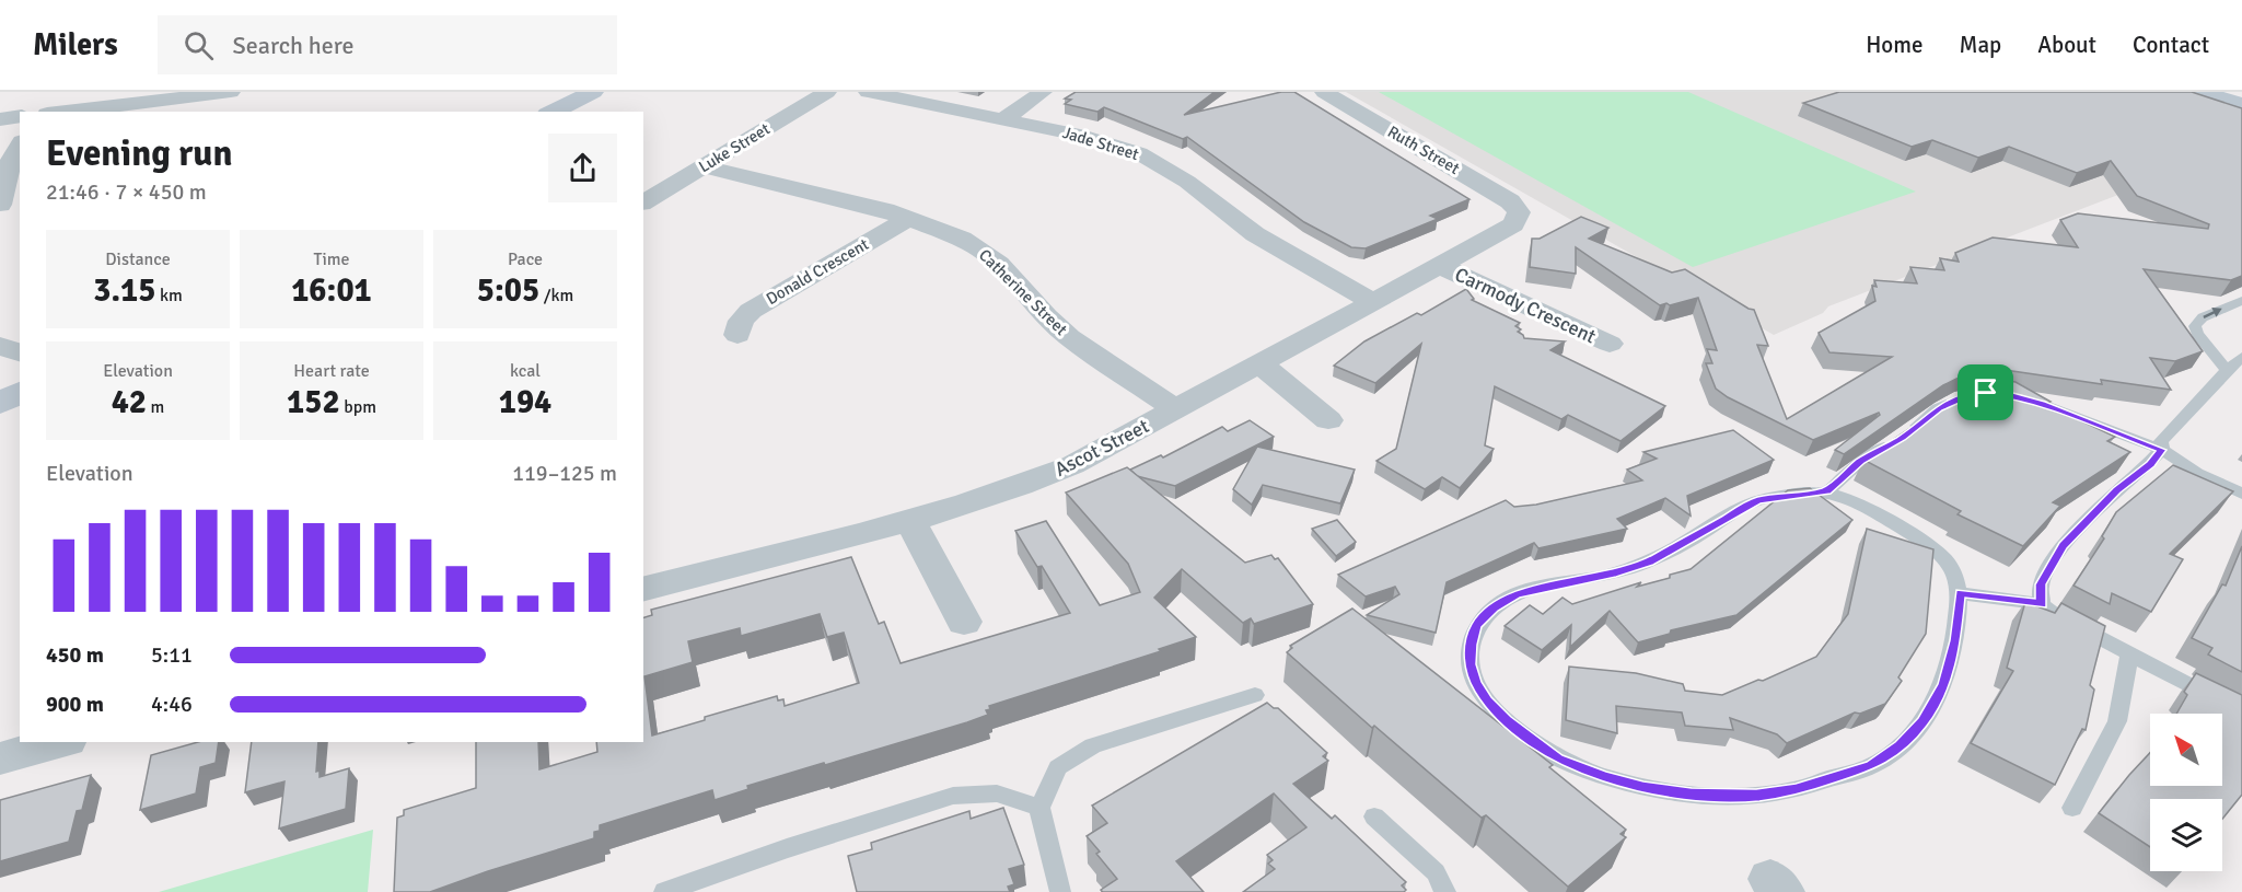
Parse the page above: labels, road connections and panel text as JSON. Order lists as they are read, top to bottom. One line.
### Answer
{"streets":{"street":["Jade Street","Luke Street","Ruth Street","Donald Crescent","Catherine Street","Carmody Crescent","Ascot Street"]},"crossings":[["Jade Street","Ascot Street"],["Luke Street","Catherine Street"],["Ruth Street","Ascot Street"],["Donald Crescent","Catherine Street"],["Catherine Street","Ascot Street"],["Carmody Crescent","Ascot Street"]],"north":"top left","page":{"header":"Milers","search":"Search here","nav":["Home","Map","About","Contact"],"heading":["Evening run","21:46 · 7 × 450 m"],"stats":[["Distance","3.15 km"],["Time","16:01"],["Pace","5:05 /km"],["Elevation","42 m"],["Heart rate","152 bpm"],["kcal","194"]],"chart":["Elevation","119–125 m"],"list":[{"name":"450 m","note":"5:11"},{"name":"900 m","note":"4:46"}]}}
